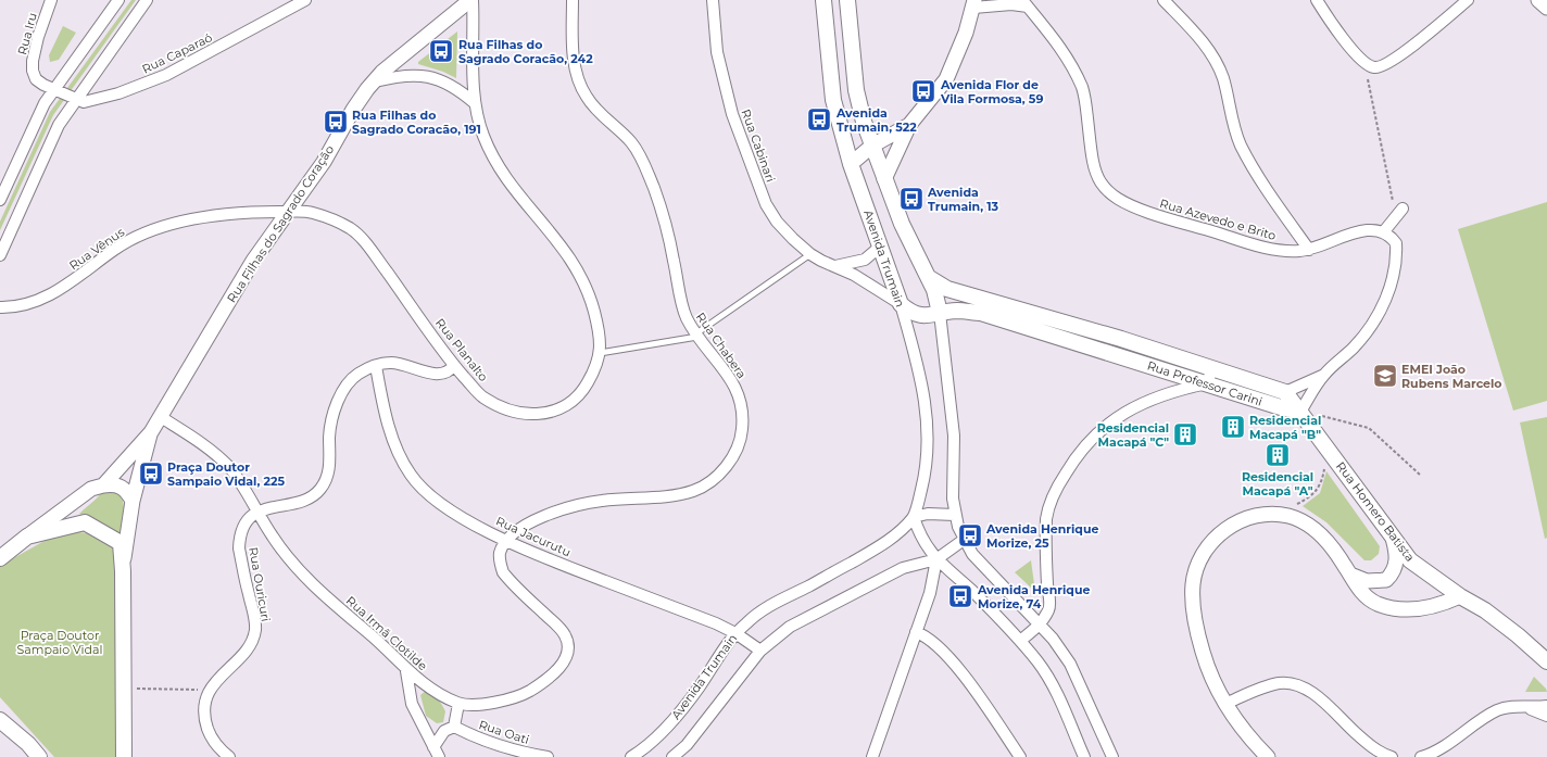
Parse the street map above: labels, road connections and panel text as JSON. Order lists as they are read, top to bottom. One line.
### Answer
{"streets":{"main road":["Avenida Trumain","Rua Professor Carini","Rua Homero Batista"],"street":["Rua Iru","Rua Caparaó","Rua Cabinari","Rua Azevedo e Brito","Rua Filhas do Sagrado Coração","Rua Vênus","Rua Chabera","Rua Planalto","Rua Jacurutu","Rua Ouricuri","Rua Irmã Clotilde","Rua Oati"]},"crossings":[["Rua Iru","Rua Caparaó"],["Rua Cabinari","Avenida Trumain"],["Rua Cabinari","Rua Professor Carini"],["Rua Filhas do Sagrado Coração","Rua Vênus"],["Rua Filhas do Sagrado Coração","Rua Planalto"],["Rua Filhas do Sagrado Coração","Rua Irmã Clotilde"],["Rua Vênus","Rua Planalto"],["Avenida Trumain","Rua Professor Carini"],["Avenida Trumain","Rua Jacurutu"],["Rua Chabera","Rua Jacurutu"],["Rua Planalto","Rua Ouricuri"],["Rua Professor Carini","Rua Homero Batista"],["Rua Jacurutu","Rua Ouricuri"],["Rua Ouricuri","Rua Irmã Clotilde"]],"parks":["Praça Doutor Sampaio Vidal"],"places":{"bus stop":["Rua Filhas do Sagrado Coracão, 242","Avenida Flor de Vila Formosa, 59","Avenida Trumain, 522","Rua Filhas do Sagrado Coracão, 191","Avenida Trumain, 13","Praça Doutor Sampaio Vidal, 225","Avenida Henrique Morize, 25","Avenida Henrique Morize, 74"],"school or university":["EMEI João Rubens Marcelo"],"building":["Residencial Macapá \"B\"","Residencial Macapá \"C\"","Residencial Macapá \"A\""]}}
